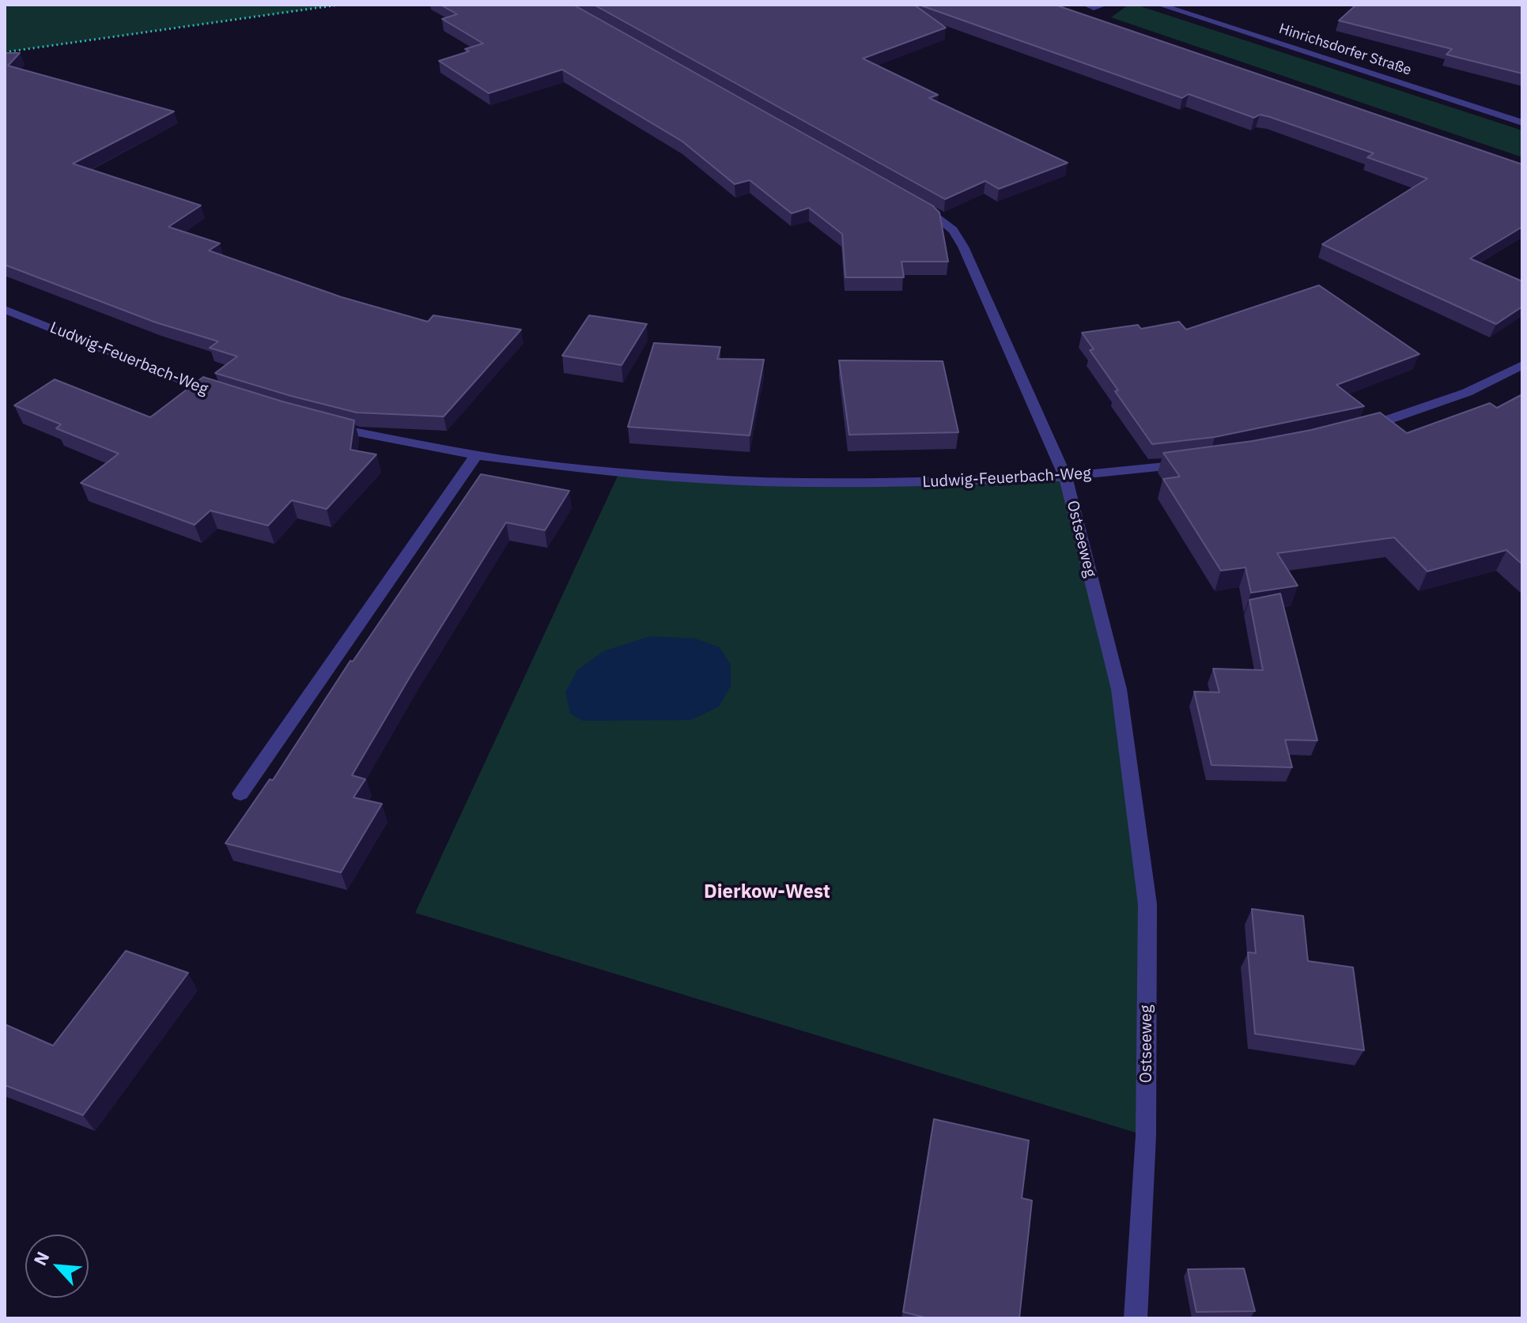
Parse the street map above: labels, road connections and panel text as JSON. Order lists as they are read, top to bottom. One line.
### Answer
{"streets":{"street":["Hinrichsdorfer Straße","Ludwig-Feuerbach-Weg","Ostseeweg"]},"crossings":[["Ludwig-Feuerbach-Weg","Ostseeweg"]],"districts":["Dierkow-West"],"north":"top left"}
